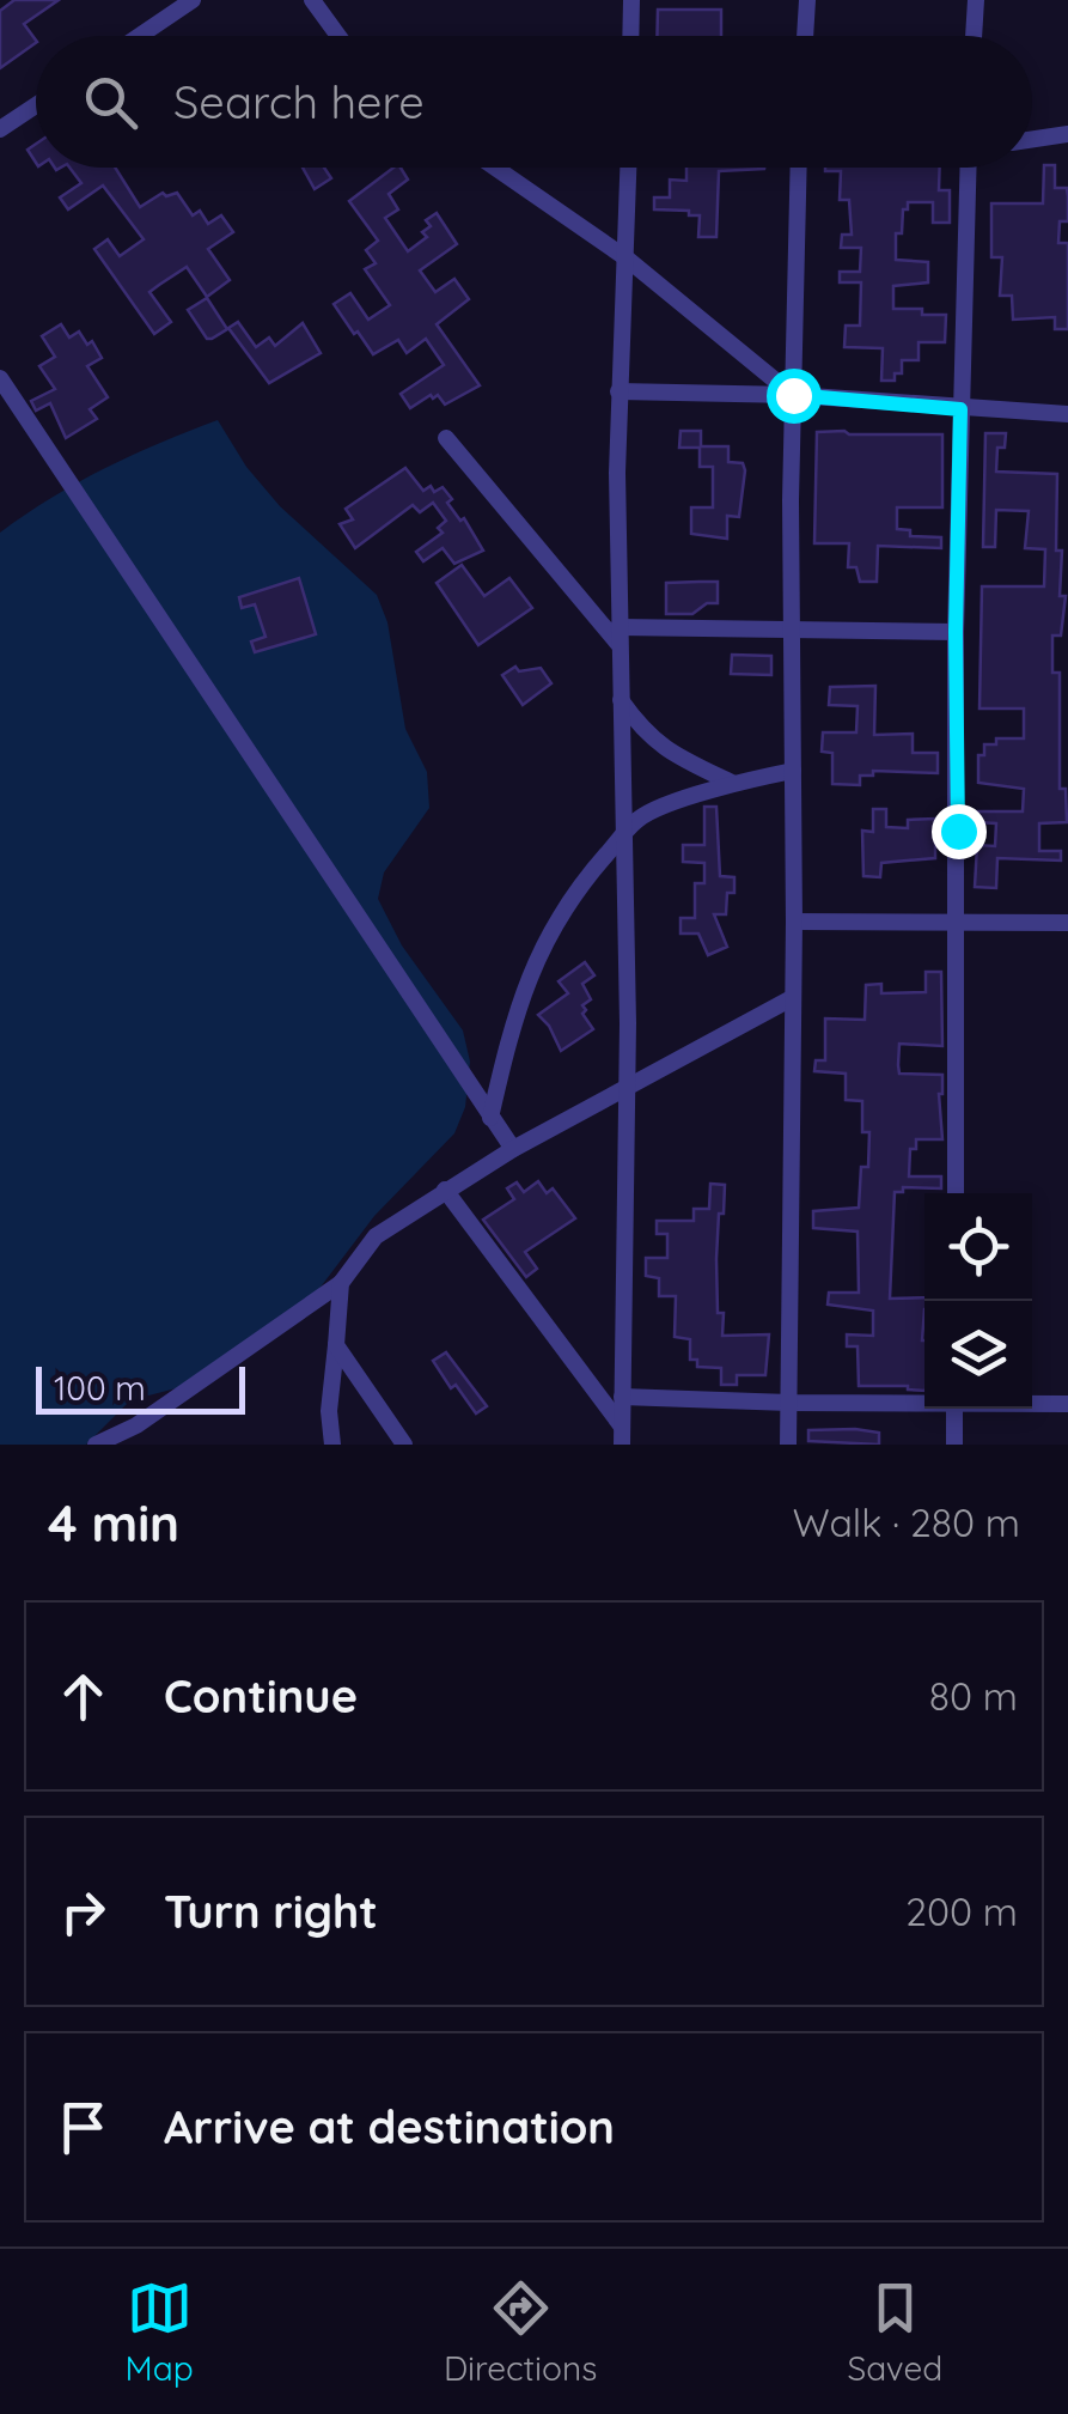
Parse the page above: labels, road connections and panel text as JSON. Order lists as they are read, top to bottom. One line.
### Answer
{"scale_bar":"100 m","page":{"search":"Search here","scale":"100 m","heading":["4 min","Walk · 280 m"],"list":[["Continue","80 m"],["Turn right","200 m"],"Arrive at destination"],"nav":["Map","Directions","Saved"]}}
